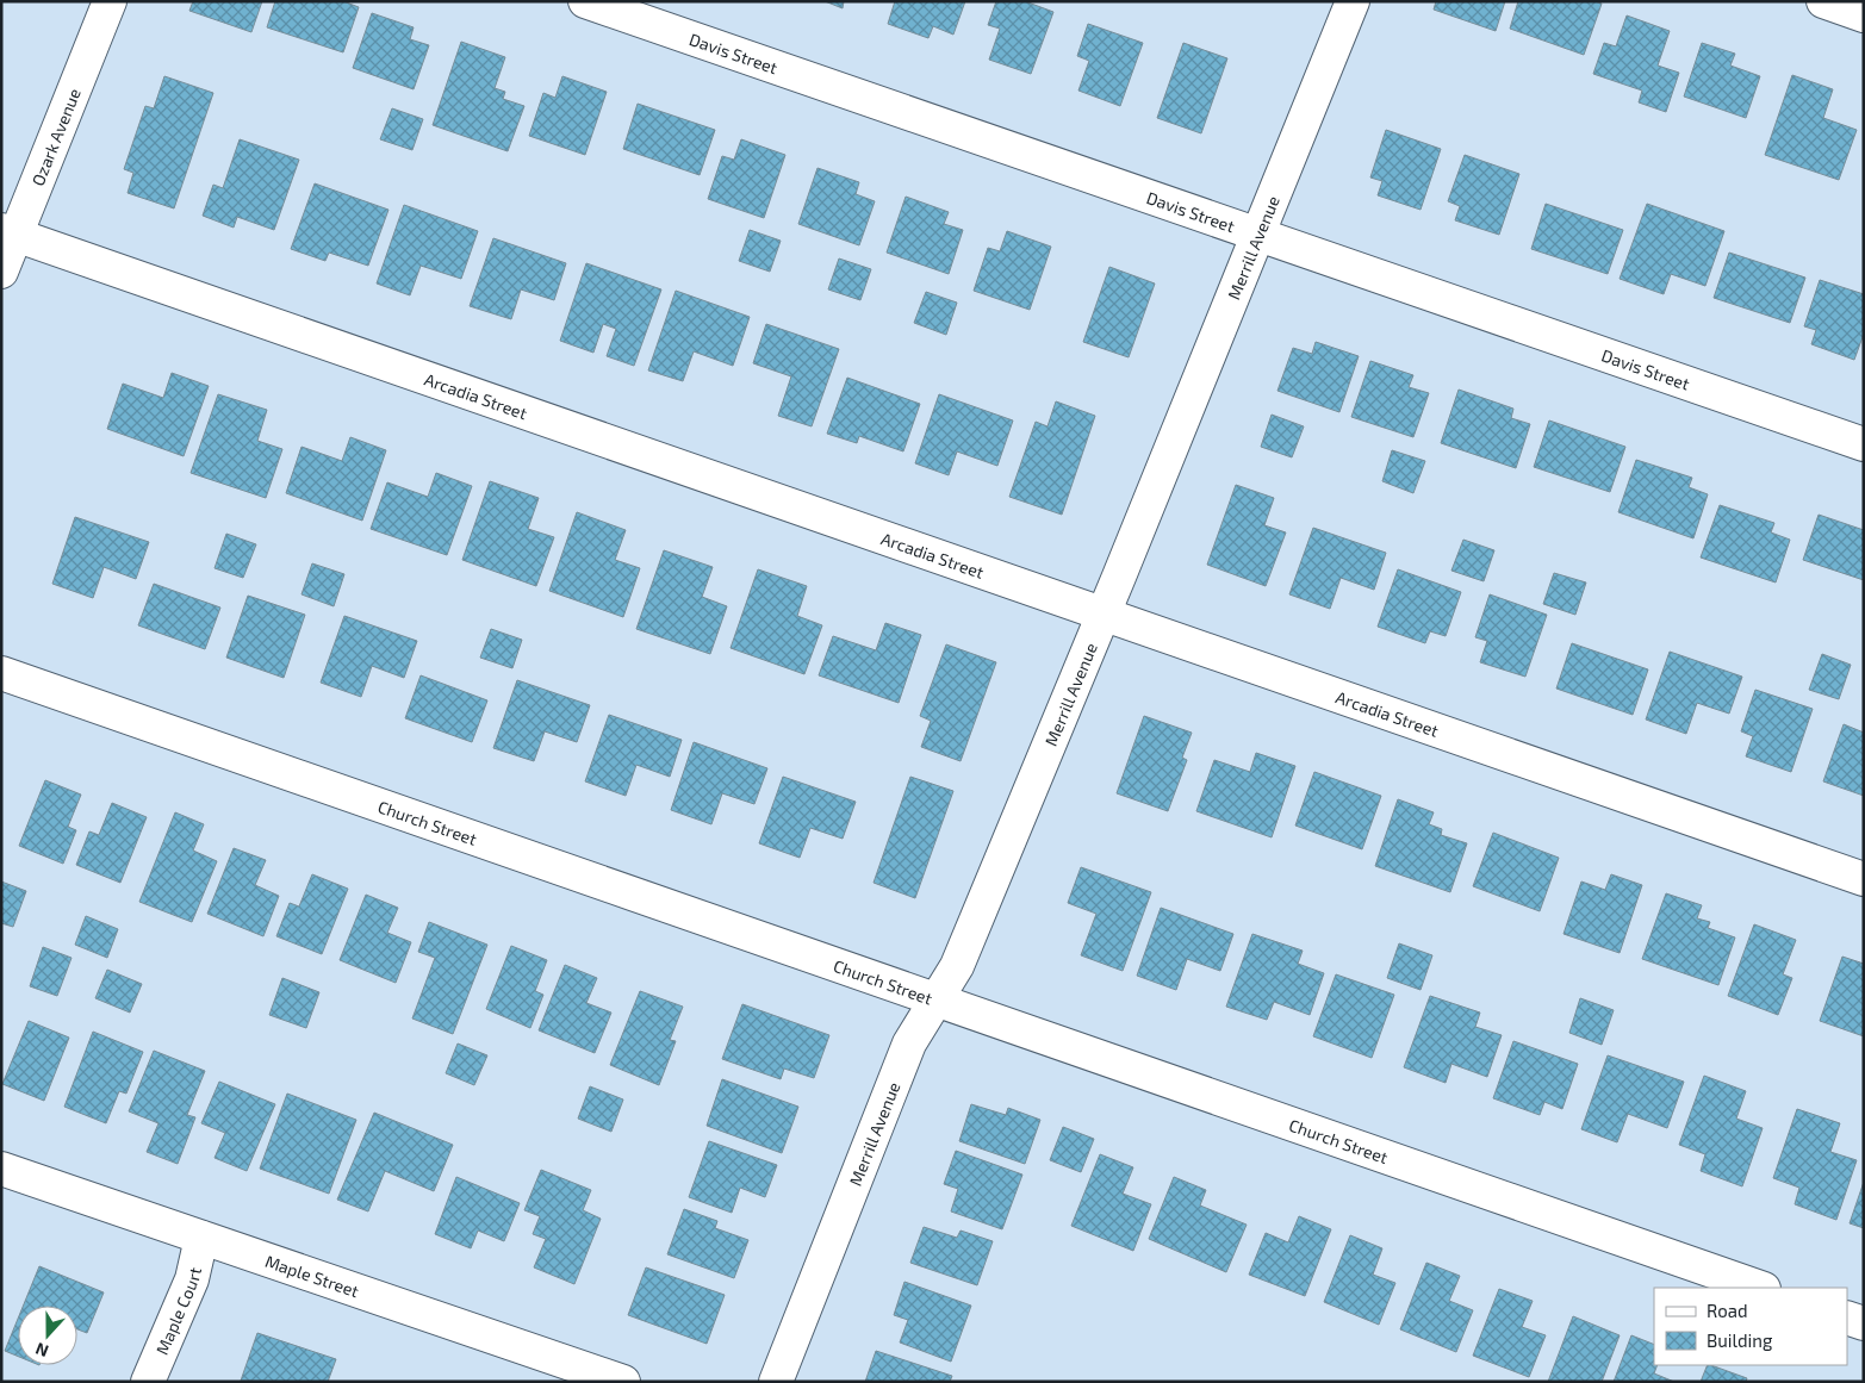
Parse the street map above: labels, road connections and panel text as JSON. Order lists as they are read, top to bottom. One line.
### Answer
{"streets":{"street":["Davis Street","Ozark Avenue","Merrill Avenue","Arcadia Street","Church Street","Maple Street","Maple Court"]},"crossings":[["Davis Street","Merrill Avenue"],["Ozark Avenue","Arcadia Street"],["Merrill Avenue","Arcadia Street"],["Merrill Avenue","Church Street"],["Maple Street","Maple Court"]],"legend":["Road","Building"],"north":"bottom"}
